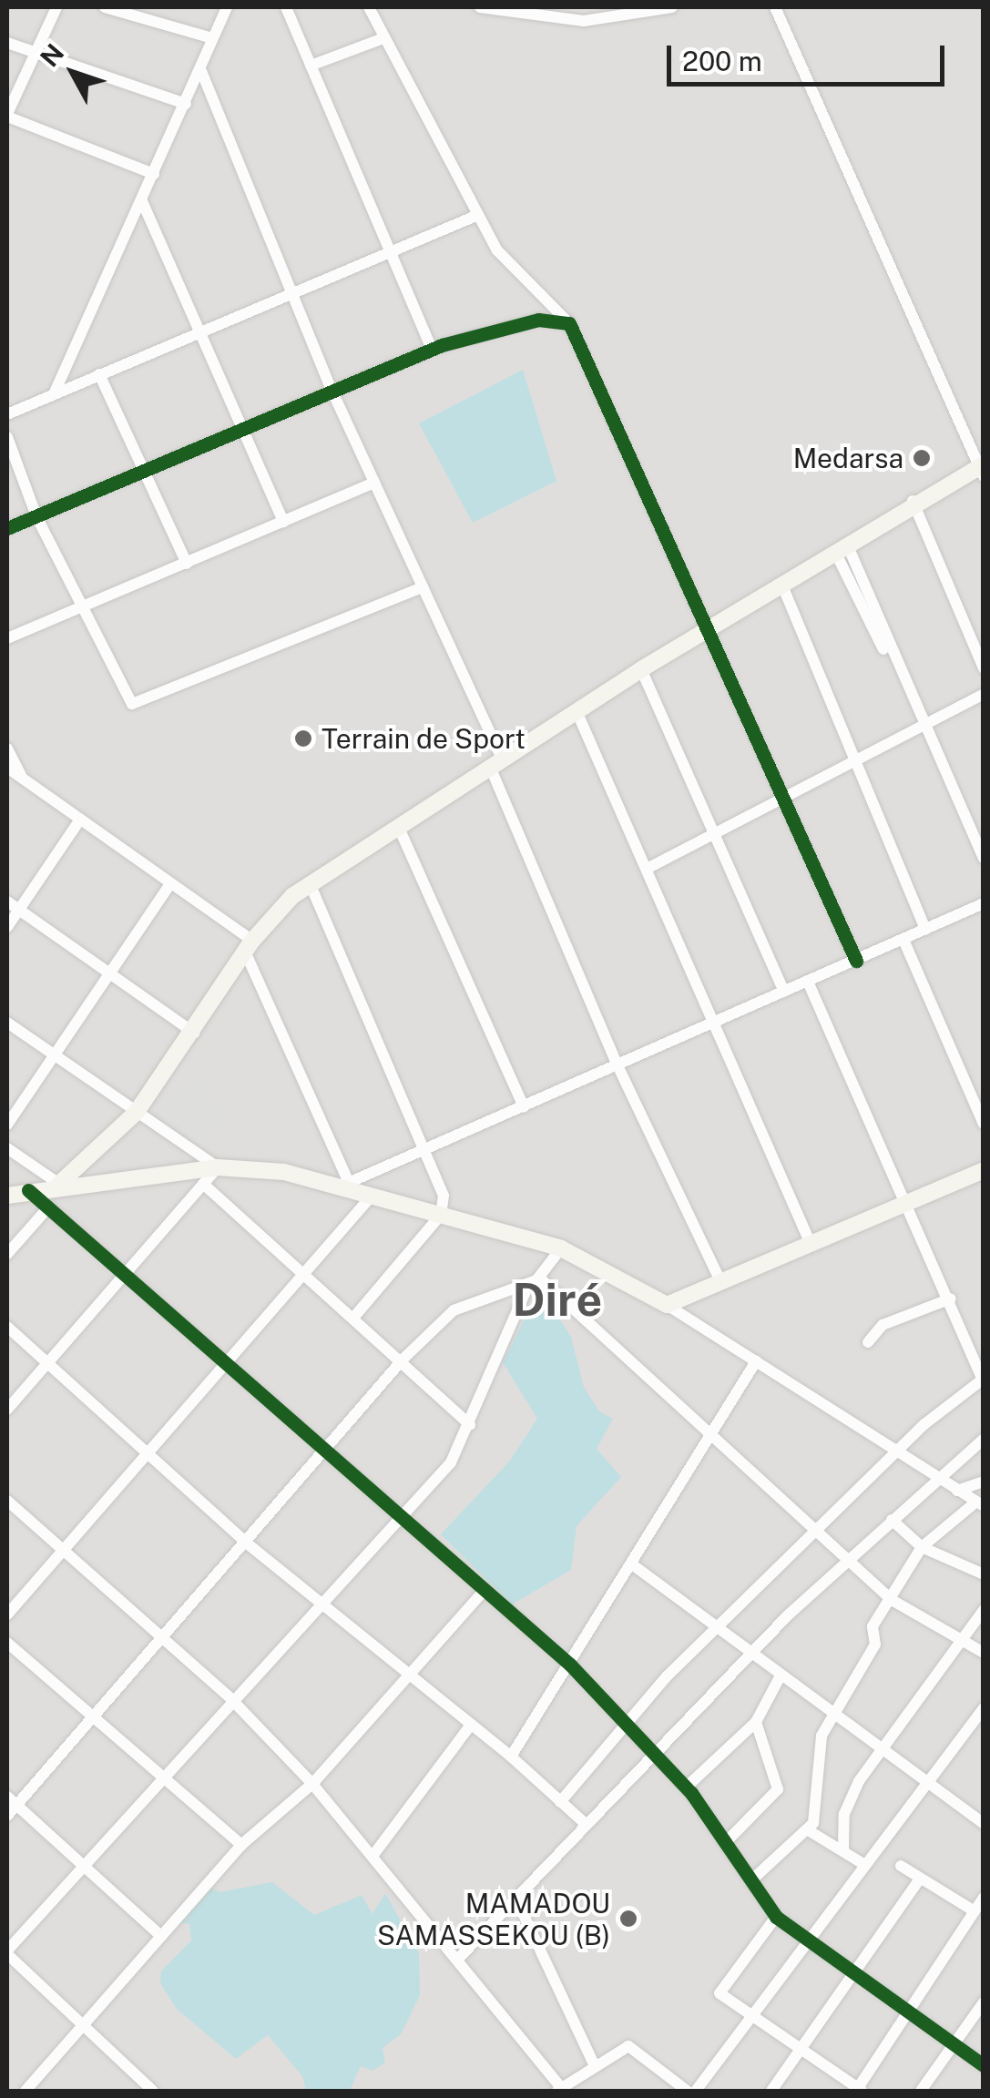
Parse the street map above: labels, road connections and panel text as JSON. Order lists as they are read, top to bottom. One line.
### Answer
{"districts":["Diré"],"places":["Medarsa","Terrain de Sport","MAMADOU SAMASSEKOU (B)"],"scale_bar":"200 m","north":"top left"}
